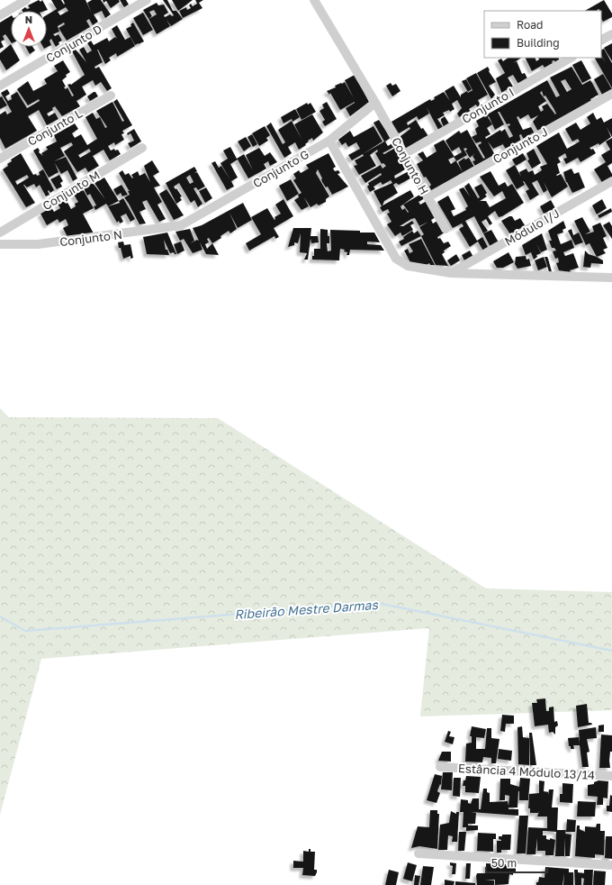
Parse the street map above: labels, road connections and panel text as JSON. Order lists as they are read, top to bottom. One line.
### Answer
{"streets":{"street":["Conjunto D","Conjunto I","Conjunto L","Conjunto J","Conjunto H","Conjunto G","Conjunto M","Módulo I/J","Conjunto N","Estância 4 Módulo 13/14"]},"crossings":[["Conjunto I","Conjunto H"],["Conjunto J","Conjunto H"],["Conjunto H","Conjunto G"],["Conjunto G","Conjunto N"]],"water":["Ribeirão Mestre Darmas"],"legend":["Road","Building"],"scale_bar":"50 m","north":"top"}
